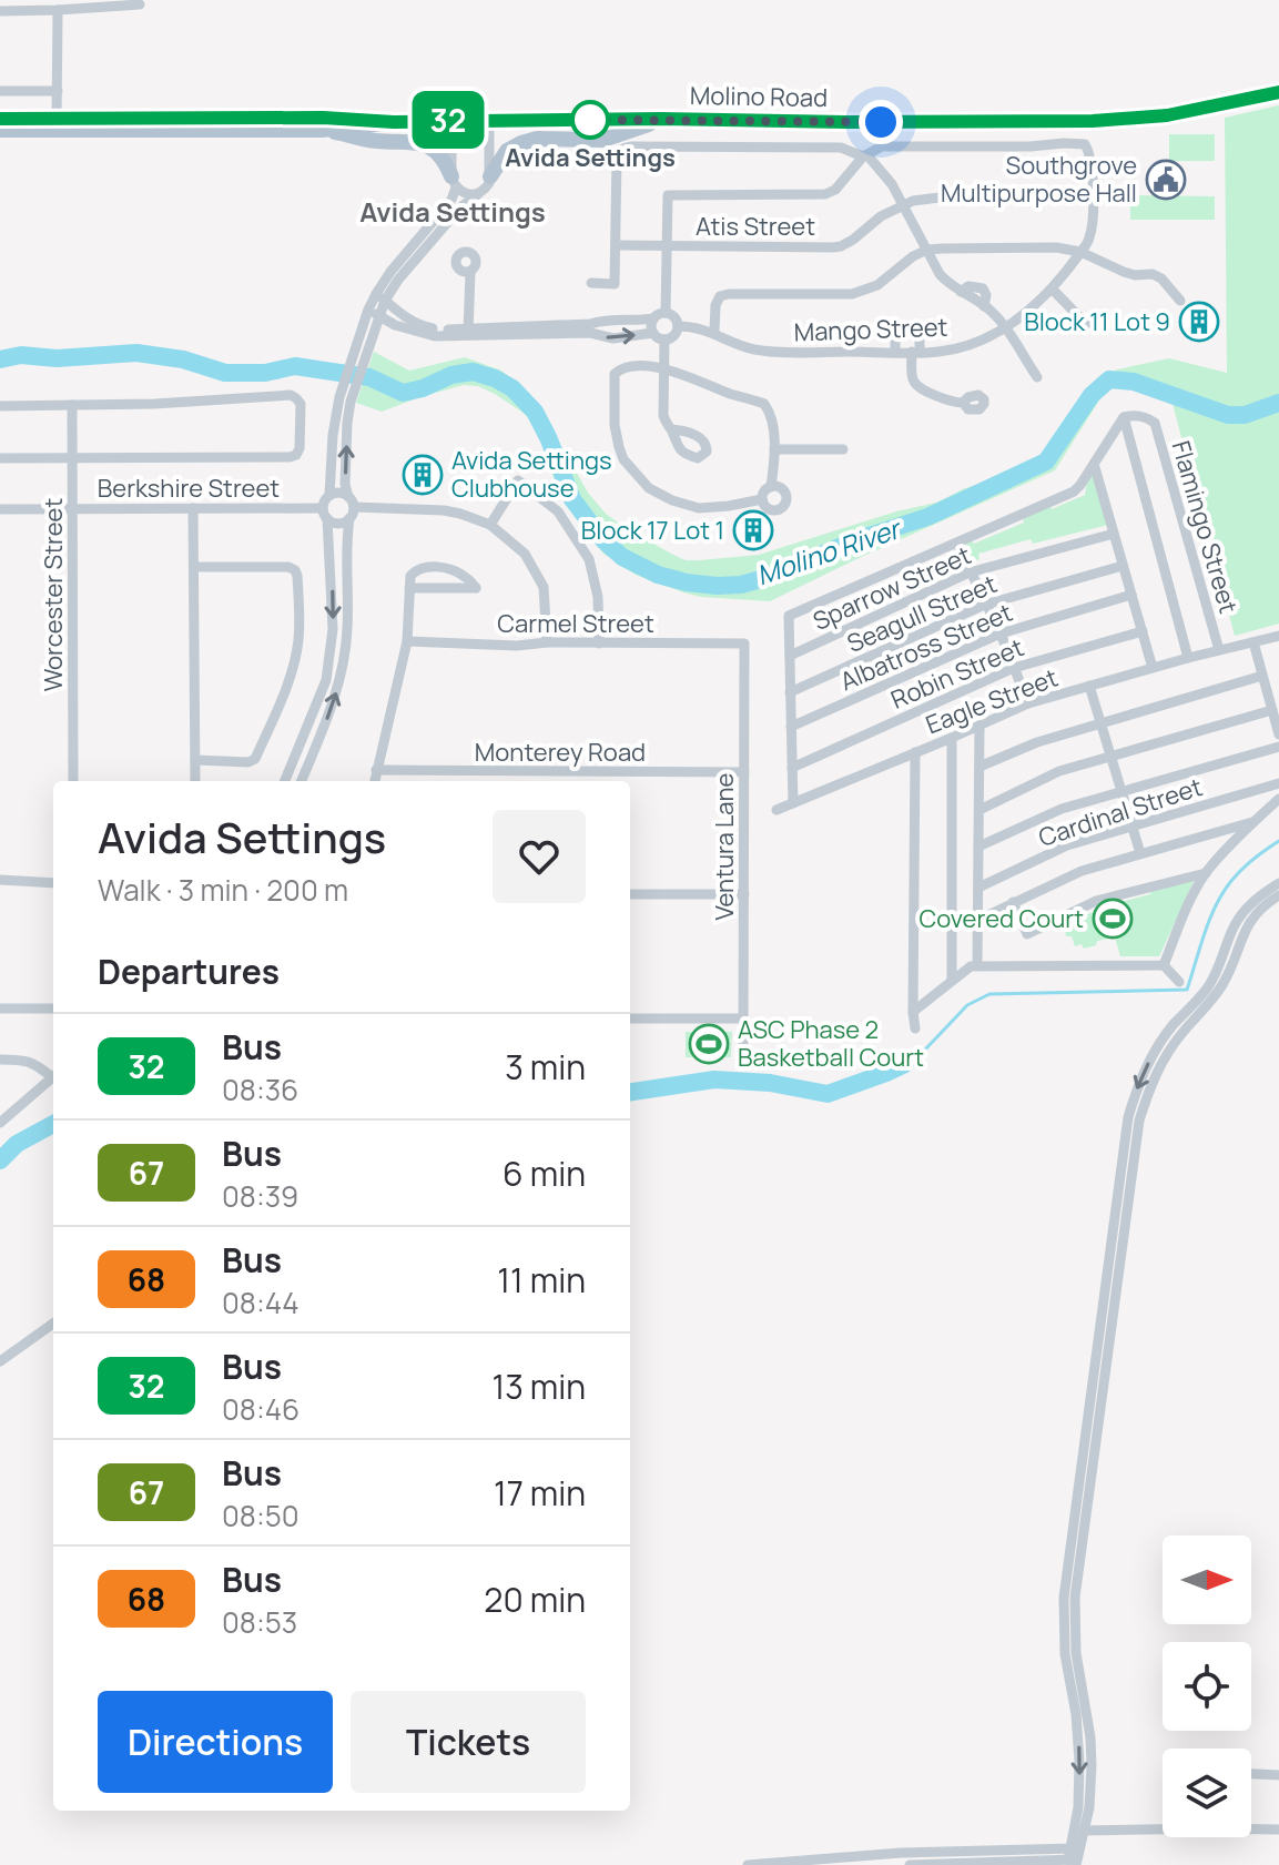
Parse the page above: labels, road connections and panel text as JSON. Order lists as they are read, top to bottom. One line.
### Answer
{"streets":{"main road":["Molino Road"],"street":["Atis Street","Mango Street","Berkshire Street","Flamingo Street","Sparrow Street","Worcester Street","Seagull Street","Carmel Street","Albatross Street","Robin Street","Eagle Street","Monterey Road","Cardinal Street","Ventura Lane"]},"crossings":[["Atis Street","Mango Street"],["Berkshire Street","Worcester Street"],["Flamingo Street","Eagle Street"],["Carmel Street","Ventura Lane"],["Monterey Road","Ventura Lane"]],"districts":["Avida Settings"],"water":["Molino River"],"places":{"other":["Avida Settings"],"public building":["Southgrove Multipurpose Hall"],"building":["Block 11 Lot 9","Avida Settings Clubhouse","Block 17 Lot 1"],"sports":["Covered Court","ASC Phase 2 Basketball Court"]},"lines":["bus line 32"],"north":"right","page":{"on_map":"32","heading":[["Avida Settings","Walk · 3 min · 200 m"],"Departures"],"list":[{"mark":"32","name":"Bus","note":"08:36","value":"3 min"},{"mark":"67","name":"Bus","note":"08:39","value":"6 min"},{"mark":"68","name":"Bus","note":"08:44","value":"11 min"},{"mark":"32","name":"Bus","note":"08:46","value":"13 min"},{"mark":"67","name":"Bus","note":"08:50","value":"17 min"},{"mark":"68","name":"Bus","note":"08:53","value":"20 min"}],"buttons":["Directions","Tickets"]}}
